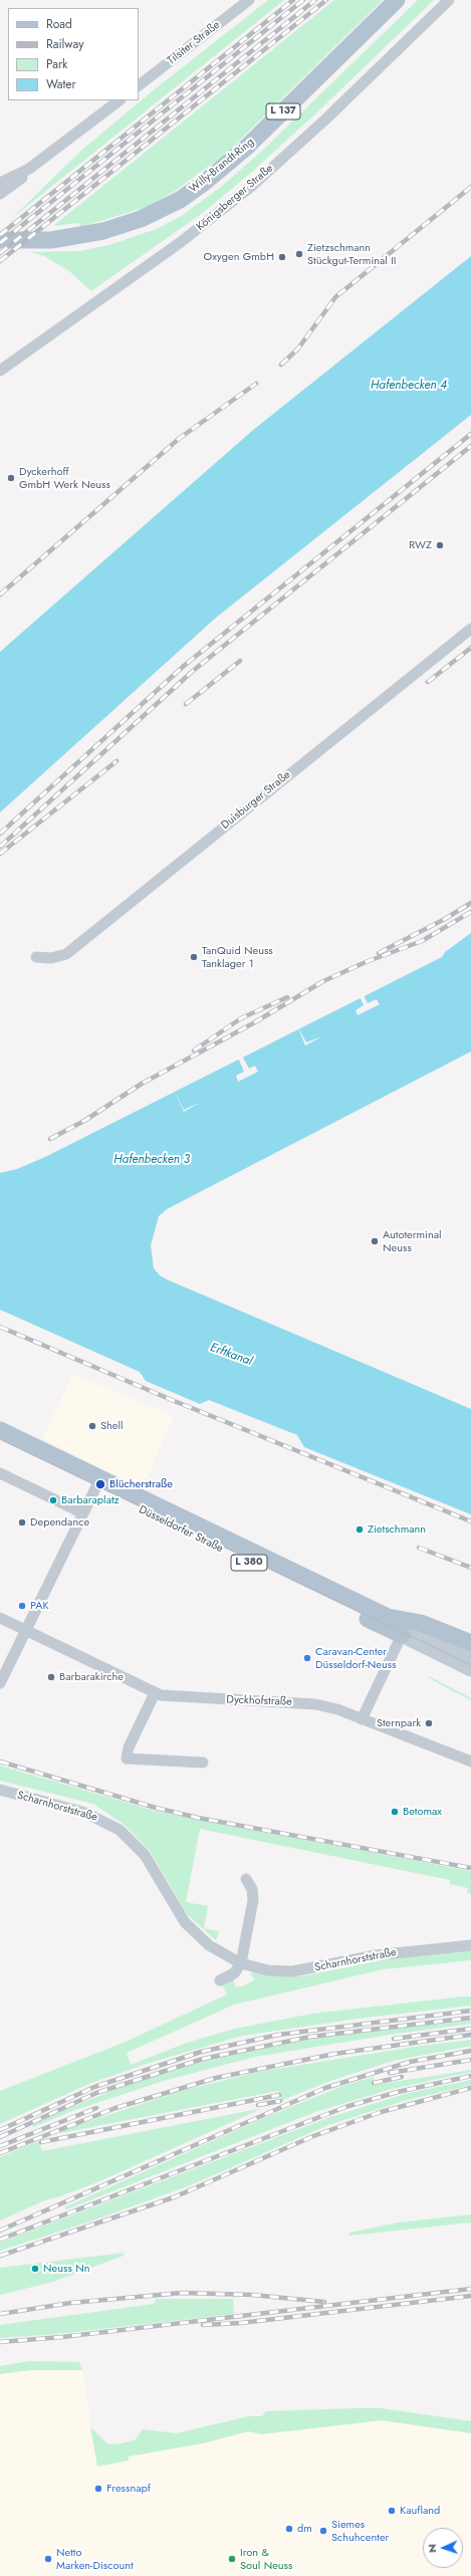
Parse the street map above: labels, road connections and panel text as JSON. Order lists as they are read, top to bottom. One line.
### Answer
{"streets":{"main road":["L 137","Willy-Brandt-Ring","Düsseldorfer Straße","L 380"],"street":["Tilsiter Straße","Königsberger Straße","Duisburger Straße","Dyckhofstraße","Scharnhorststraße"]},"water":["Hafenbecken 4","Hafenbecken 3","Erftkanal"],"places":["Zietzschmann Stückgut-Terminal II","Oxygen GmbH","Dyckerhoff GmbH Werk Neuss","RWZ","TanQuid Neuss Tanklager 1","Autoterminal Neuss","Shell","Blücherstraße","Barbaraplatz","Dependance","Zietschmann","PAK","Caravan-Center Düsseldorf-Neuss","Barbarakirche","Sternpark","Betomax","Neuss Nn","Fressnapf","Kaufland","dm","Siemes Schuhcenter","Netto Marken-Discount","Iron & Soul Neuss"],"legend":["Road","Railway","Park","Water"],"north":"left"}
